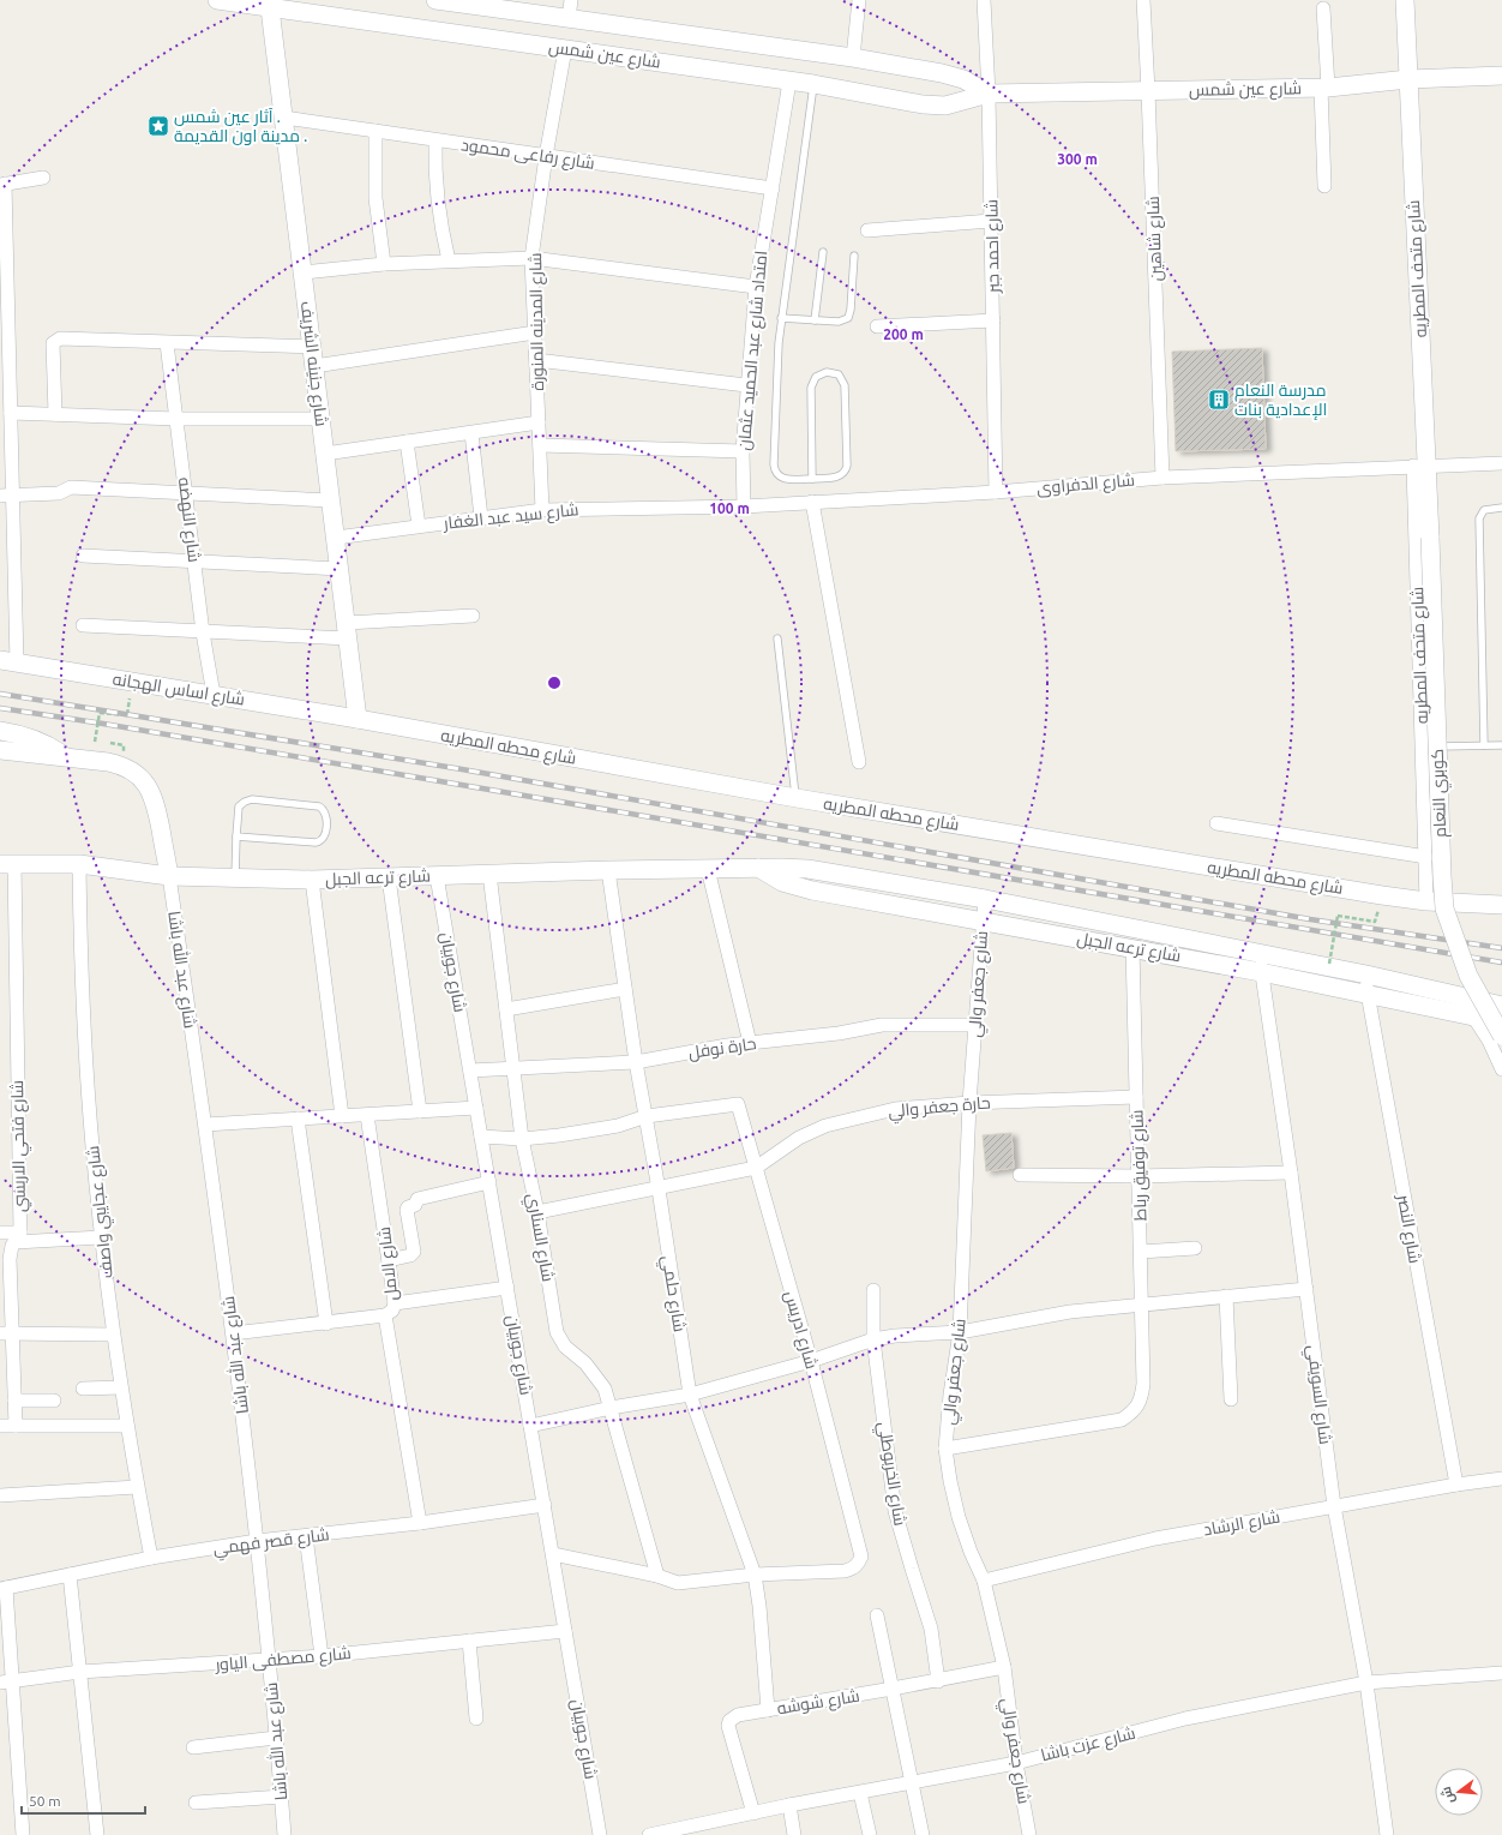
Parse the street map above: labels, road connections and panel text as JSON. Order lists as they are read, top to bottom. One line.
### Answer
{"streets":{"street":["شارع عين شمس","شارع رفاعى محمود","شارع شاهين","شارع احمد جبر","شارع متحف المطريه","شارع المدينه المنورة","امتداد شارع عبد الحميد عثمان","شارع جنينه الشريف","شارع الدفراوى","شارع سيد عبد الغفار","شارع النهضه","شارع اساس الهجانه","شارع محطه المطريه","كوبري النعام","شارع ترعه الجبل","شارع عبد الله باشا","شارع جوبيان","شارع جعفر والي","حارة نوفل","حارة جعفر والي","شارع فتحي الاربسي","شارع توفيق رباط","شارع عجايبي واصف","شارع النصر","شارع السناري","شارع الامل","شارع حلمي","شارع ادريس","شارع السويفي","شارع الخربوطلي","شارع الرشاد","شارع قصر فهمي","شارع مصطفى الياور","شارع شوشه","شارع عزت باشا"]},"crossings":[["شارع عين شمس","شارع شاهين"],["شارع عين شمس","شارع احمد جبر"],["شارع عين شمس","شارع متحف المطريه"],["شارع عين شمس","شارع المدينه المنورة"],["شارع عين شمس","امتداد شارع عبد الحميد عثمان"],["شارع عين شمس","شارع جنينه الشريف"],["شارع رفاعى محمود","شارع المدينه المنورة"],["شارع رفاعى محمود","امتداد شارع عبد الحميد عثمان"],["شارع رفاعى محمود","شارع جنينه الشريف"],["شارع شاهين","شارع الدفراوى"],["شارع احمد جبر","شارع الدفراوى"],["شارع متحف المطريه","شارع الدفراوى"],["شارع متحف المطريه","شارع محطه المطريه"],["شارع متحف المطريه","كوبري النعام"],["شارع المدينه المنورة","شارع سيد عبد الغفار"],["امتداد شارع عبد الحميد عثمان","شارع الدفراوى"],["امتداد شارع عبد الحميد عثمان","شارع سيد عبد الغفار"],["شارع جنينه الشريف","شارع سيد عبد الغفار"],["شارع جنينه الشريف","شارع اساس الهجانه"],["شارع جنينه الشريف","شارع محطه المطريه"],["شارع الدفراوى","شارع سيد عبد الغفار"],["شارع النهضه","شارع اساس الهجانه"],["شارع اساس الهجانه","شارع محطه المطريه"],["شارع ترعه الجبل","شارع عبد الله باشا"],["شارع ترعه الجبل","شارع جوبيان"],["شارع ترعه الجبل","شارع جعفر والي"],["شارع ترعه الجبل","شارع فتحي الاربسي"],["شارع ترعه الجبل","شارع توفيق رباط"],["شارع ترعه الجبل","شارع عجايبي واصف"],["شارع ترعه الجبل","شارع النصر"],["شارع ترعه الجبل","شارع السناري"],["شارع ترعه الجبل","شارع حلمي"],["شارع ترعه الجبل","شارع السويفي"],["شارع عبد الله باشا","شارع الامل"],["شارع عبد الله باشا","شارع قصر فهمي"],["شارع عبد الله باشا","شارع مصطفى الياور"],["شارع جوبيان","حارة نوفل"],["شارع جوبيان","شارع قصر فهمي"],["شارع جوبيان","شارع مصطفى الياور"],["شارع جعفر والي","حارة نوفل"],["شارع جعفر والي","حارة جعفر والي"],["شارع جعفر والي","شارع توفيق رباط"],["شارع جعفر والي","شارع الرشاد"],["شارع جعفر والي","شارع شوشه"],["شارع جعفر والي","شارع عزت باشا"],["حارة نوفل","شارع السناري"],["حارة نوفل","شارع حلمي"],["حارة جعفر والي","شارع توفيق رباط"],["حارة جعفر والي","شارع ادريس"],["شارع عجايبي واصف","شارع قصر فهمي"],["شارع النصر","شارع الرشاد"],["شارع حلمي","شارع ادريس"],["شارع حلمي","شارع شوشه"],["شارع السويفي","شارع الرشاد"],["شارع السويفي","شارع عزت باشا"],["شارع الخربوطلي","شارع شوشه"],["شارع شوشه","شارع عزت باشا"]],"places":{"place":["آثار عين شمس . مدينة اون القديمة ."],"building":["مدرسة النعام الإعدادية بنات"]},"scale_bar":"50 m","north":"left","rings":["300 m","200 m","100 m"]}
